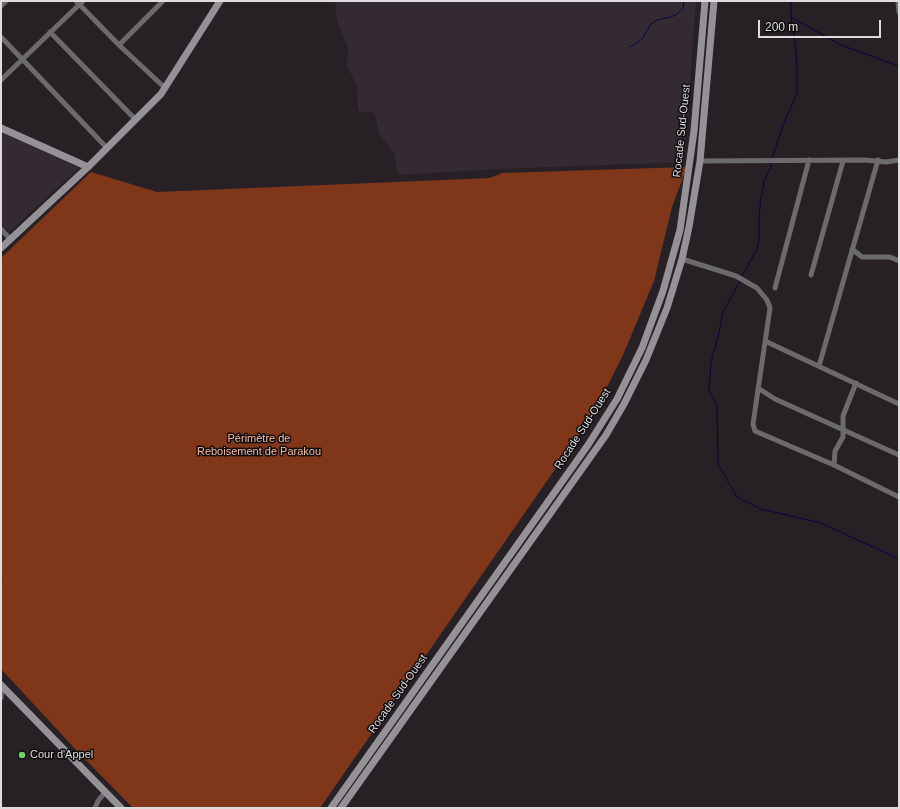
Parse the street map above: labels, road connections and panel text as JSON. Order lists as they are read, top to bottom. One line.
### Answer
{"streets":{"main road":["Rocade Sud-Ouest"]},"parks":["Périmètre de Reboisement de Parakou"],"places":["Cour d'Appel"],"scale_bar":"200 m"}
